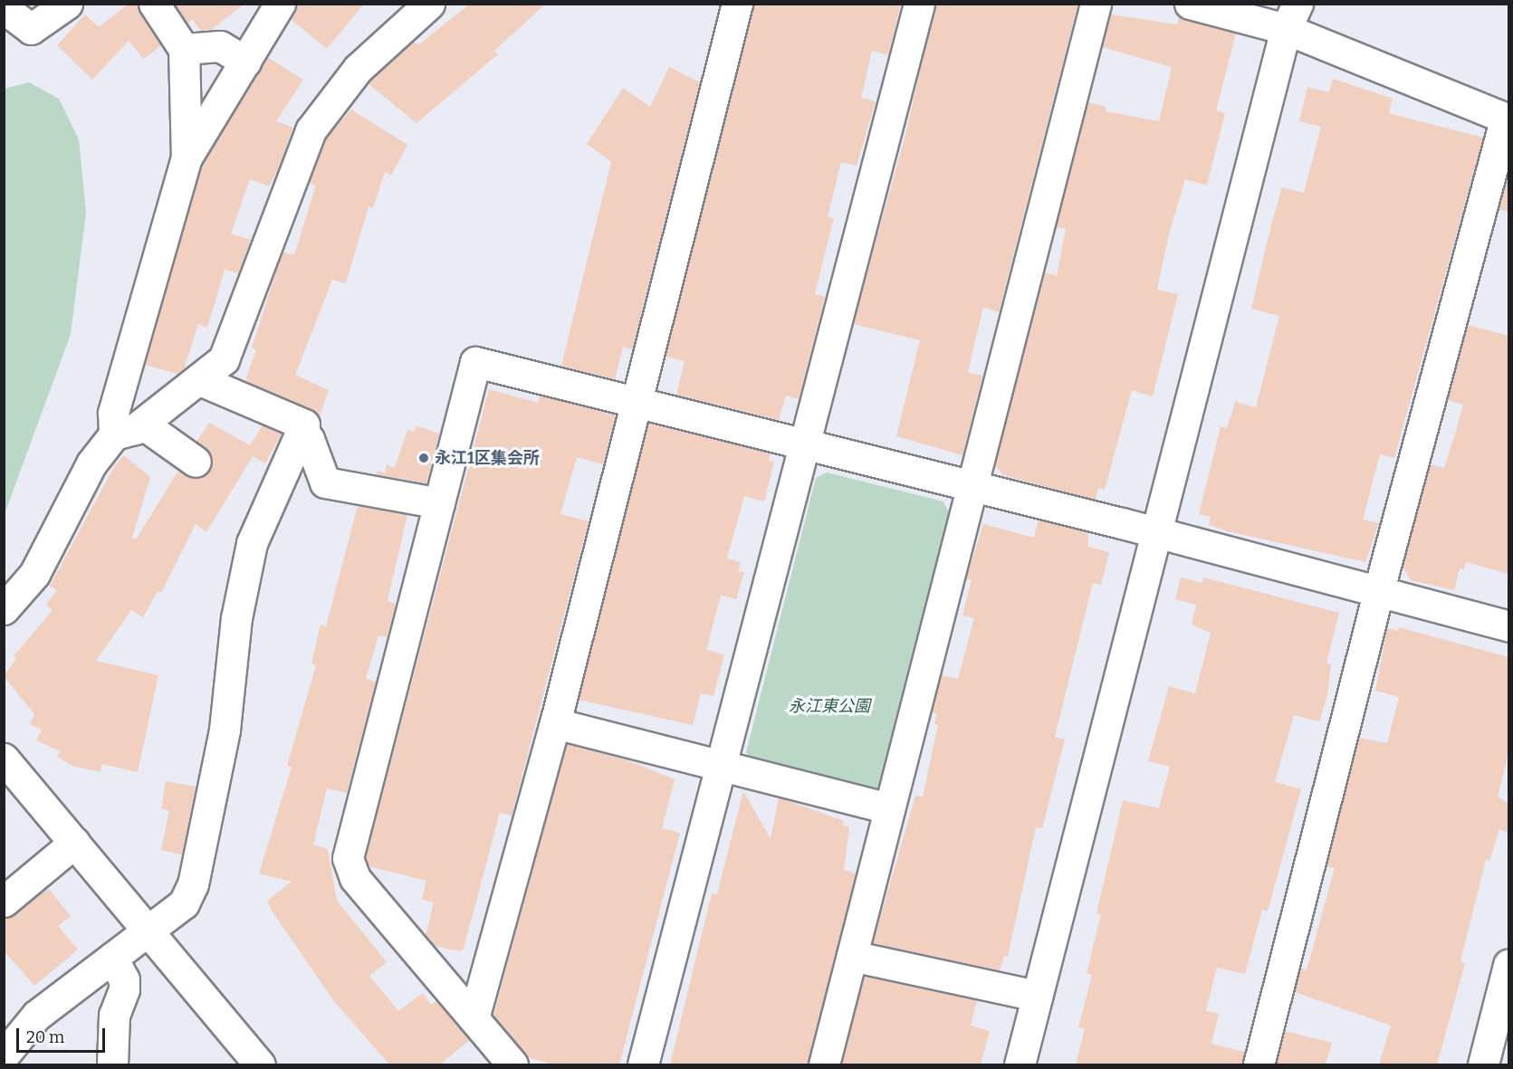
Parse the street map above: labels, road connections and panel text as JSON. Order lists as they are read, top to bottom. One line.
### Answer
{"parks":["永江東公園"],"places":["永江1区集会所"],"scale_bar":"20 m"}
